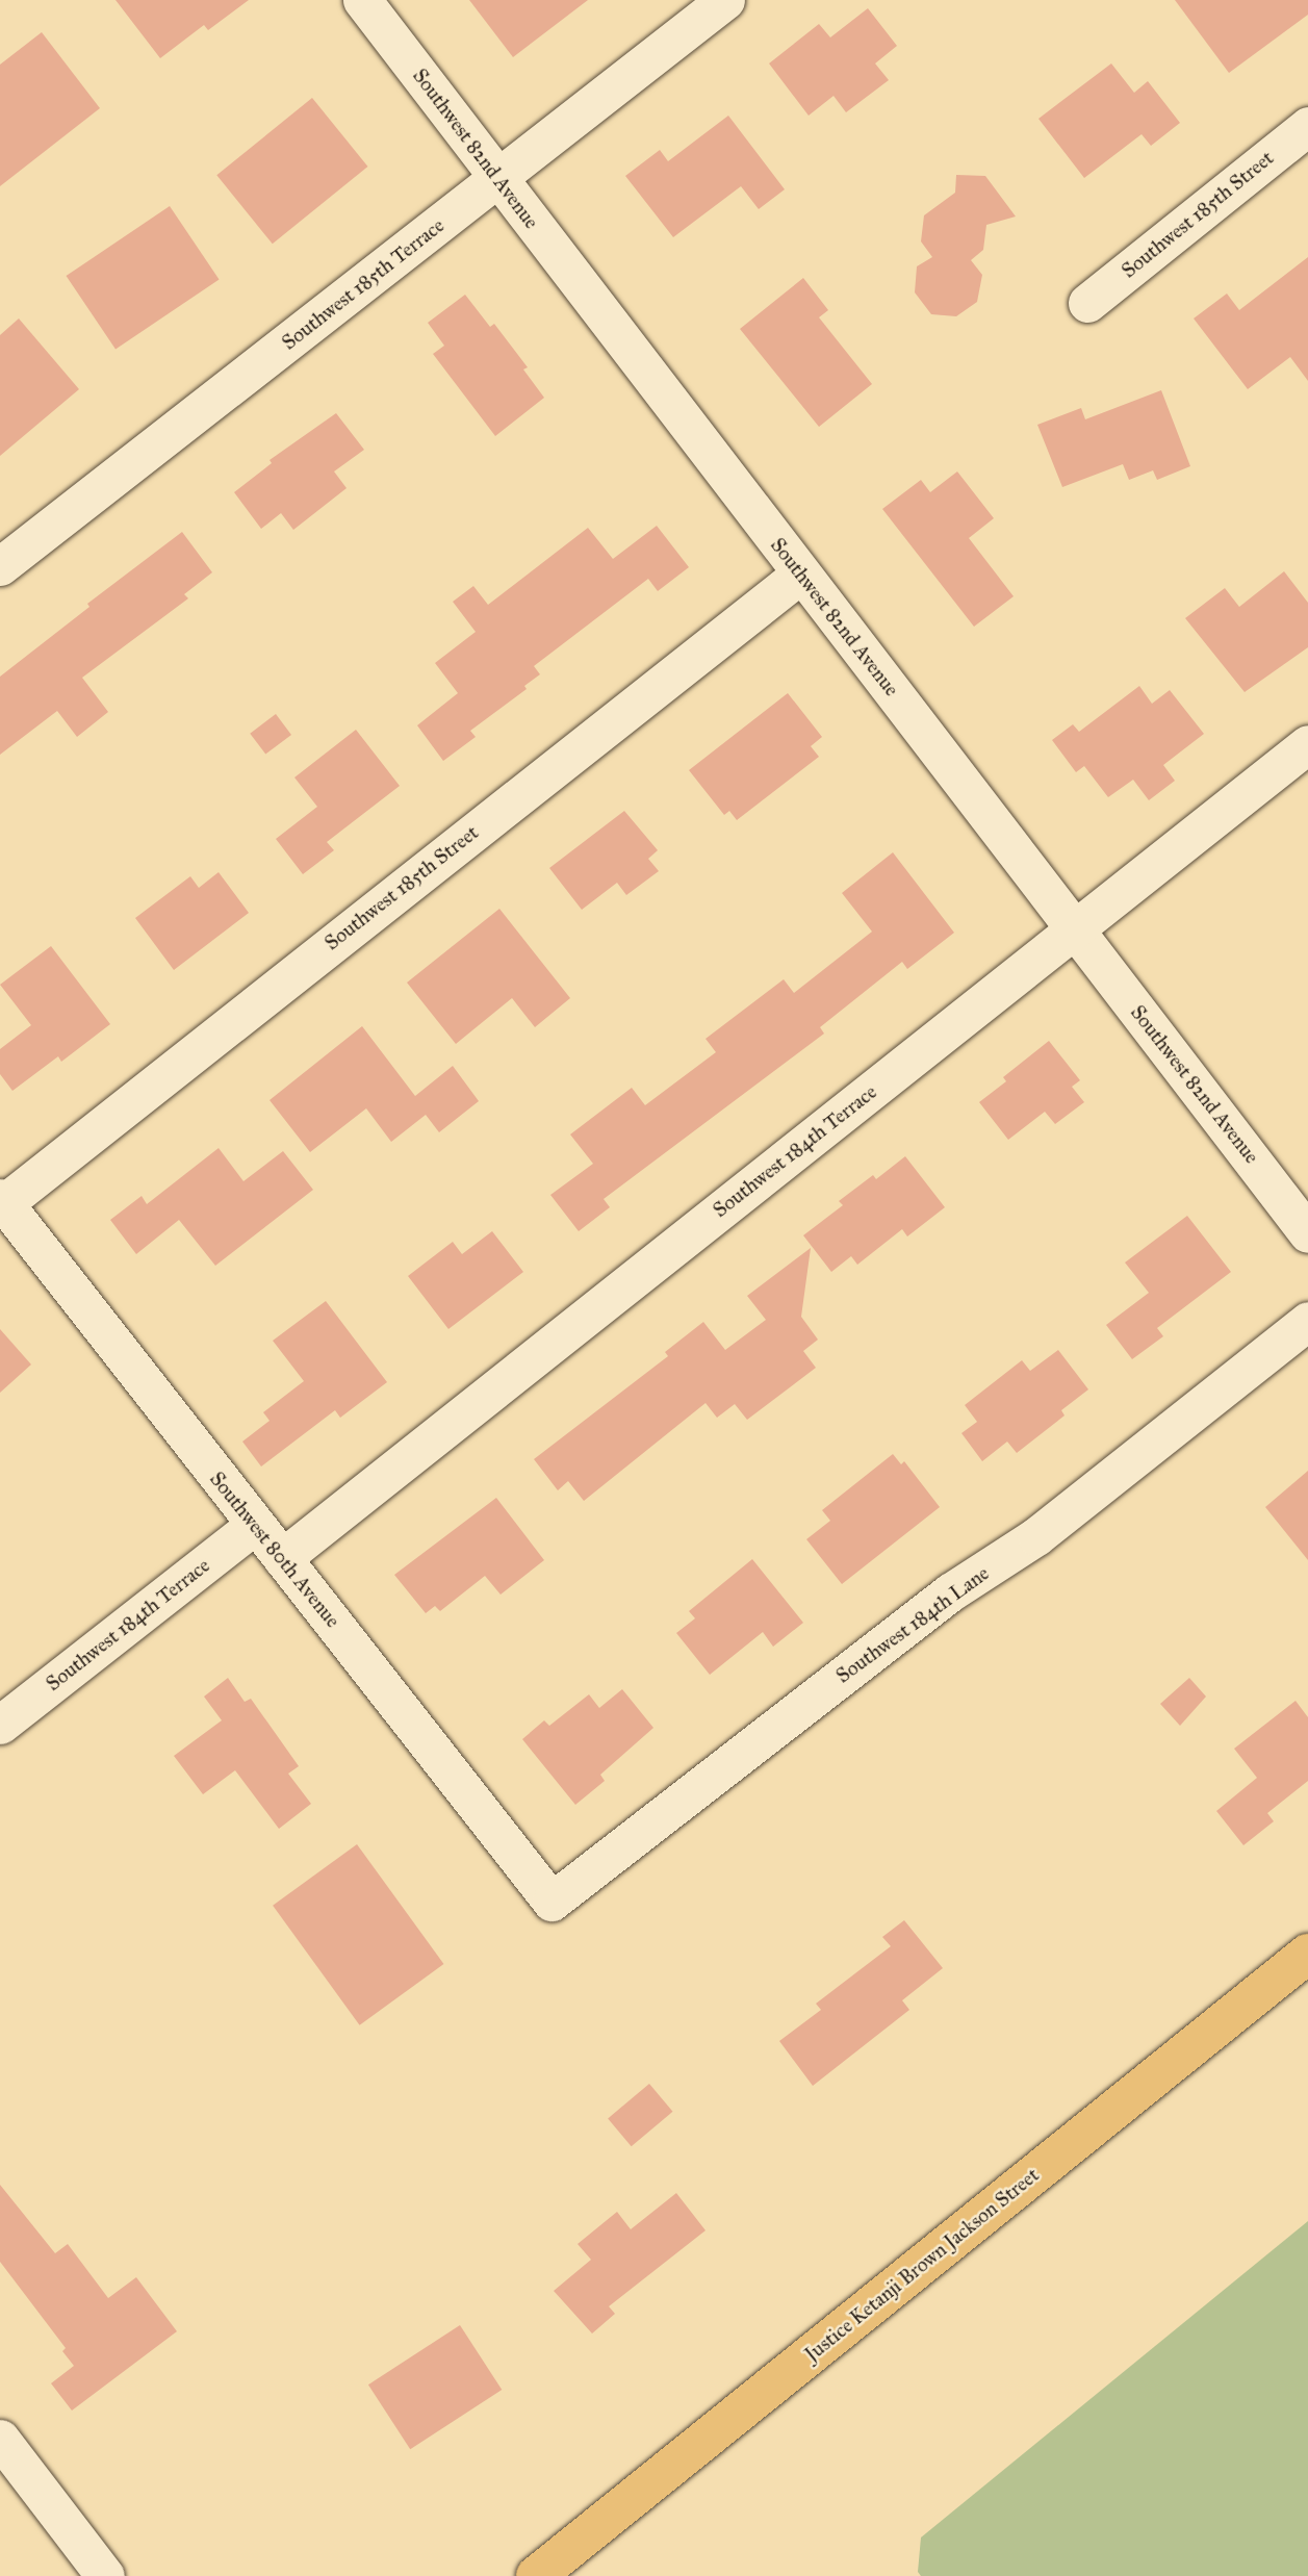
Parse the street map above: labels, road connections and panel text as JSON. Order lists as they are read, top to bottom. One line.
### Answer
{"streets":{"main road":["Justice Ketanji Brown Jackson Street"],"street":["Southwest 82nd Avenue","Southwest 185th Street","Southwest 185th Terrace","Southwest 184th Terrace","Southwest 80th Avenue","Southwest 184th Lane"]},"crossings":[["Southwest 82nd Avenue","Southwest 185th Street"],["Southwest 82nd Avenue","Southwest 185th Terrace"],["Southwest 82nd Avenue","Southwest 184th Terrace"],["Southwest 185th Street","Southwest 80th Avenue"],["Southwest 184th Terrace","Southwest 80th Avenue"],["Southwest 80th Avenue","Southwest 184th Lane"]]}
